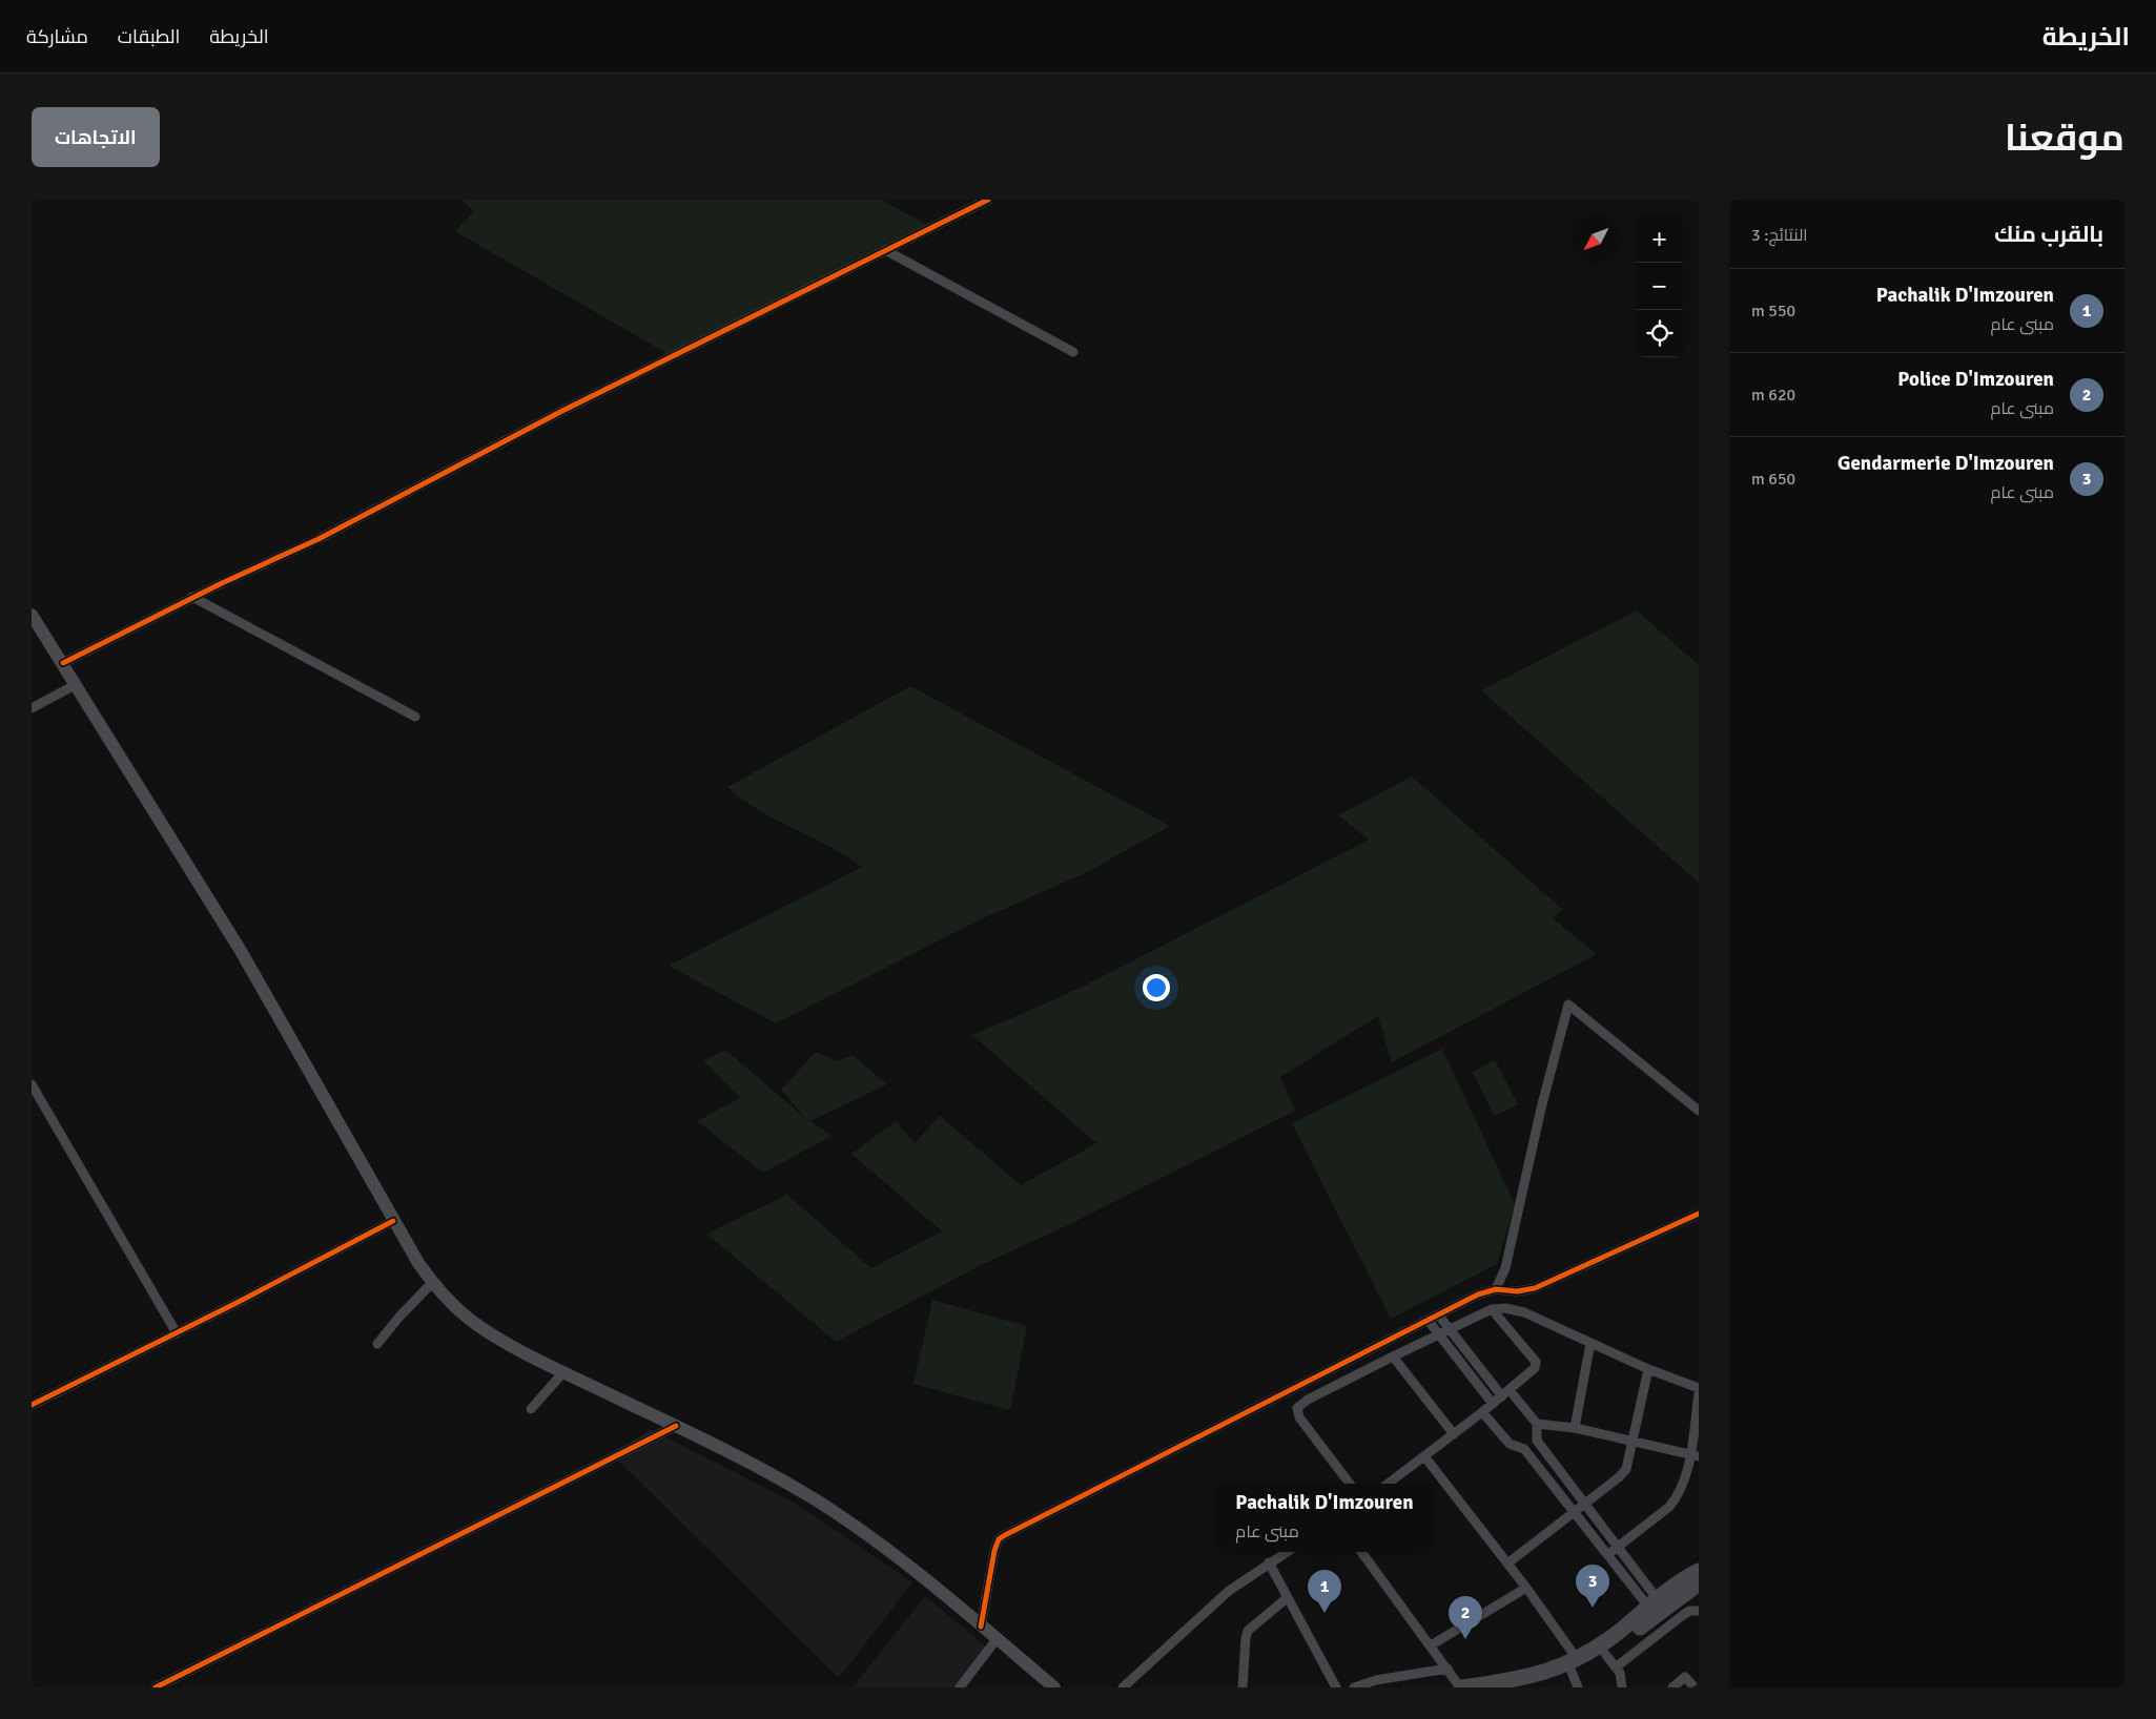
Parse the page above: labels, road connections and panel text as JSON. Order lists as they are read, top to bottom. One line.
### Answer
{"north":"bottom left","page":{"header":"الخريطة","nav":["الخريطة","الطبقات","مشاركة"],"title":"موقعنا","buttons":"الاتجاهات","heading":["بالقرب منك","النتائج: 3"],"map_buttons":["+","−"],"list":[{"mark":"1","name":"Pachalik D'Imzouren","note":"مبنى عام","value":"550 m"},{"mark":"2","name":"Police D'Imzouren","note":"مبنى عام","value":"620 m"},{"mark":"3","name":"Gendarmerie D'Imzouren","note":"مبنى عام","value":"650 m"}],"popup":["Pachalik D'Imzouren","مبنى عام"],"pins":["3","1","2"]}}
